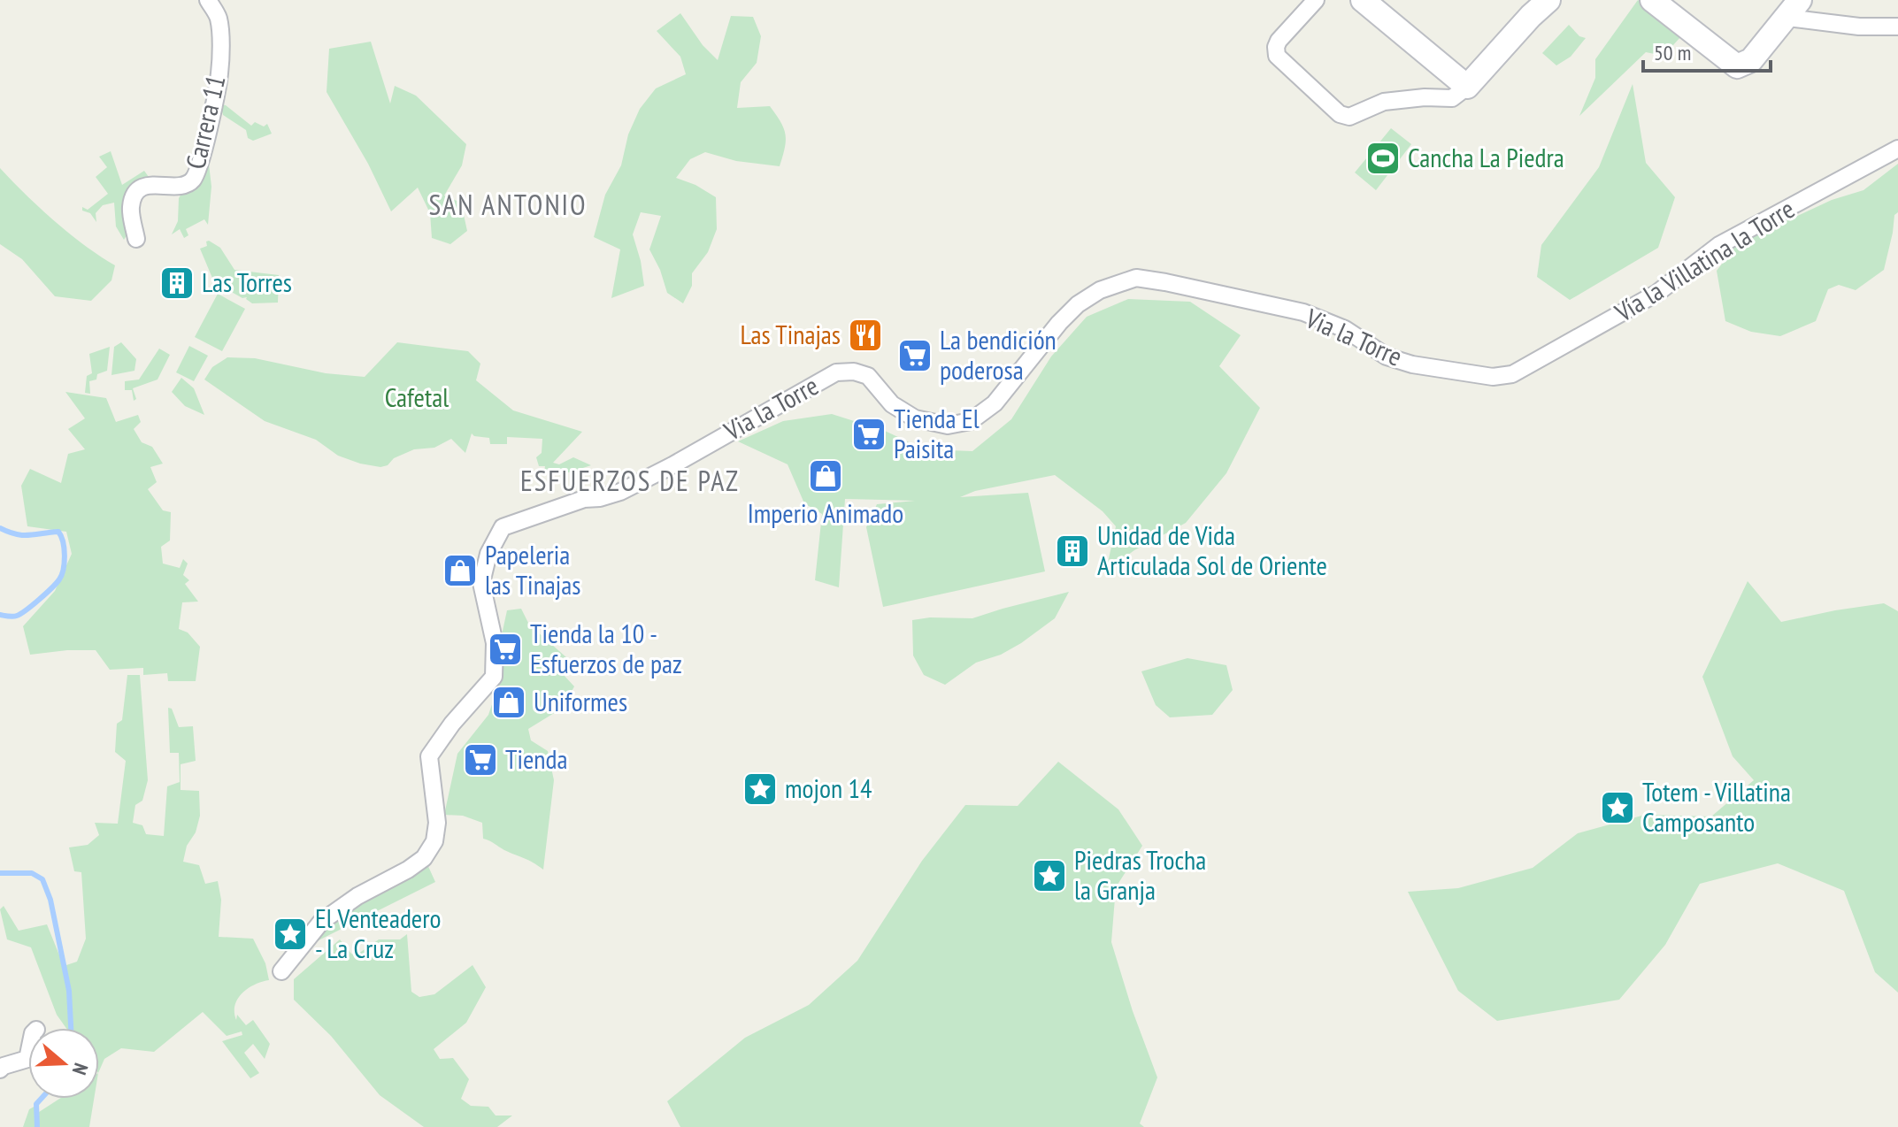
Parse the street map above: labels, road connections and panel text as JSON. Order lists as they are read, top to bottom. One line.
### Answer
{"streets":{"street":["Carrera 11","Vía la Villatina la Torre","Via la Torre"]},"crossings":[["Vía la Villatina la Torre","Via la Torre"]],"districts":["SAN ANTONIO","ESFUERZOS DE PAZ"],"parks":["Cafetal"],"places":{"sports":["Cancha La Piedra"],"building":["Las Torres","Unidad de Vida Articulada Sol de Oriente"],"restaurant":["Las Tinajas"],"supermarket":["La bendición poderosa","Tienda El Paisita","Tienda la 10 - Esfuerzos de paz","Tienda"],"shop":["Imperio Animado","Papeleria las Tinajas","Uniformes"],"place":["mojon 14","Totem - Villatina Camposanto","Piedras Trocha la Granja","El Venteadero - La Cruz"]},"scale_bar":"50 m","north":"right"}
